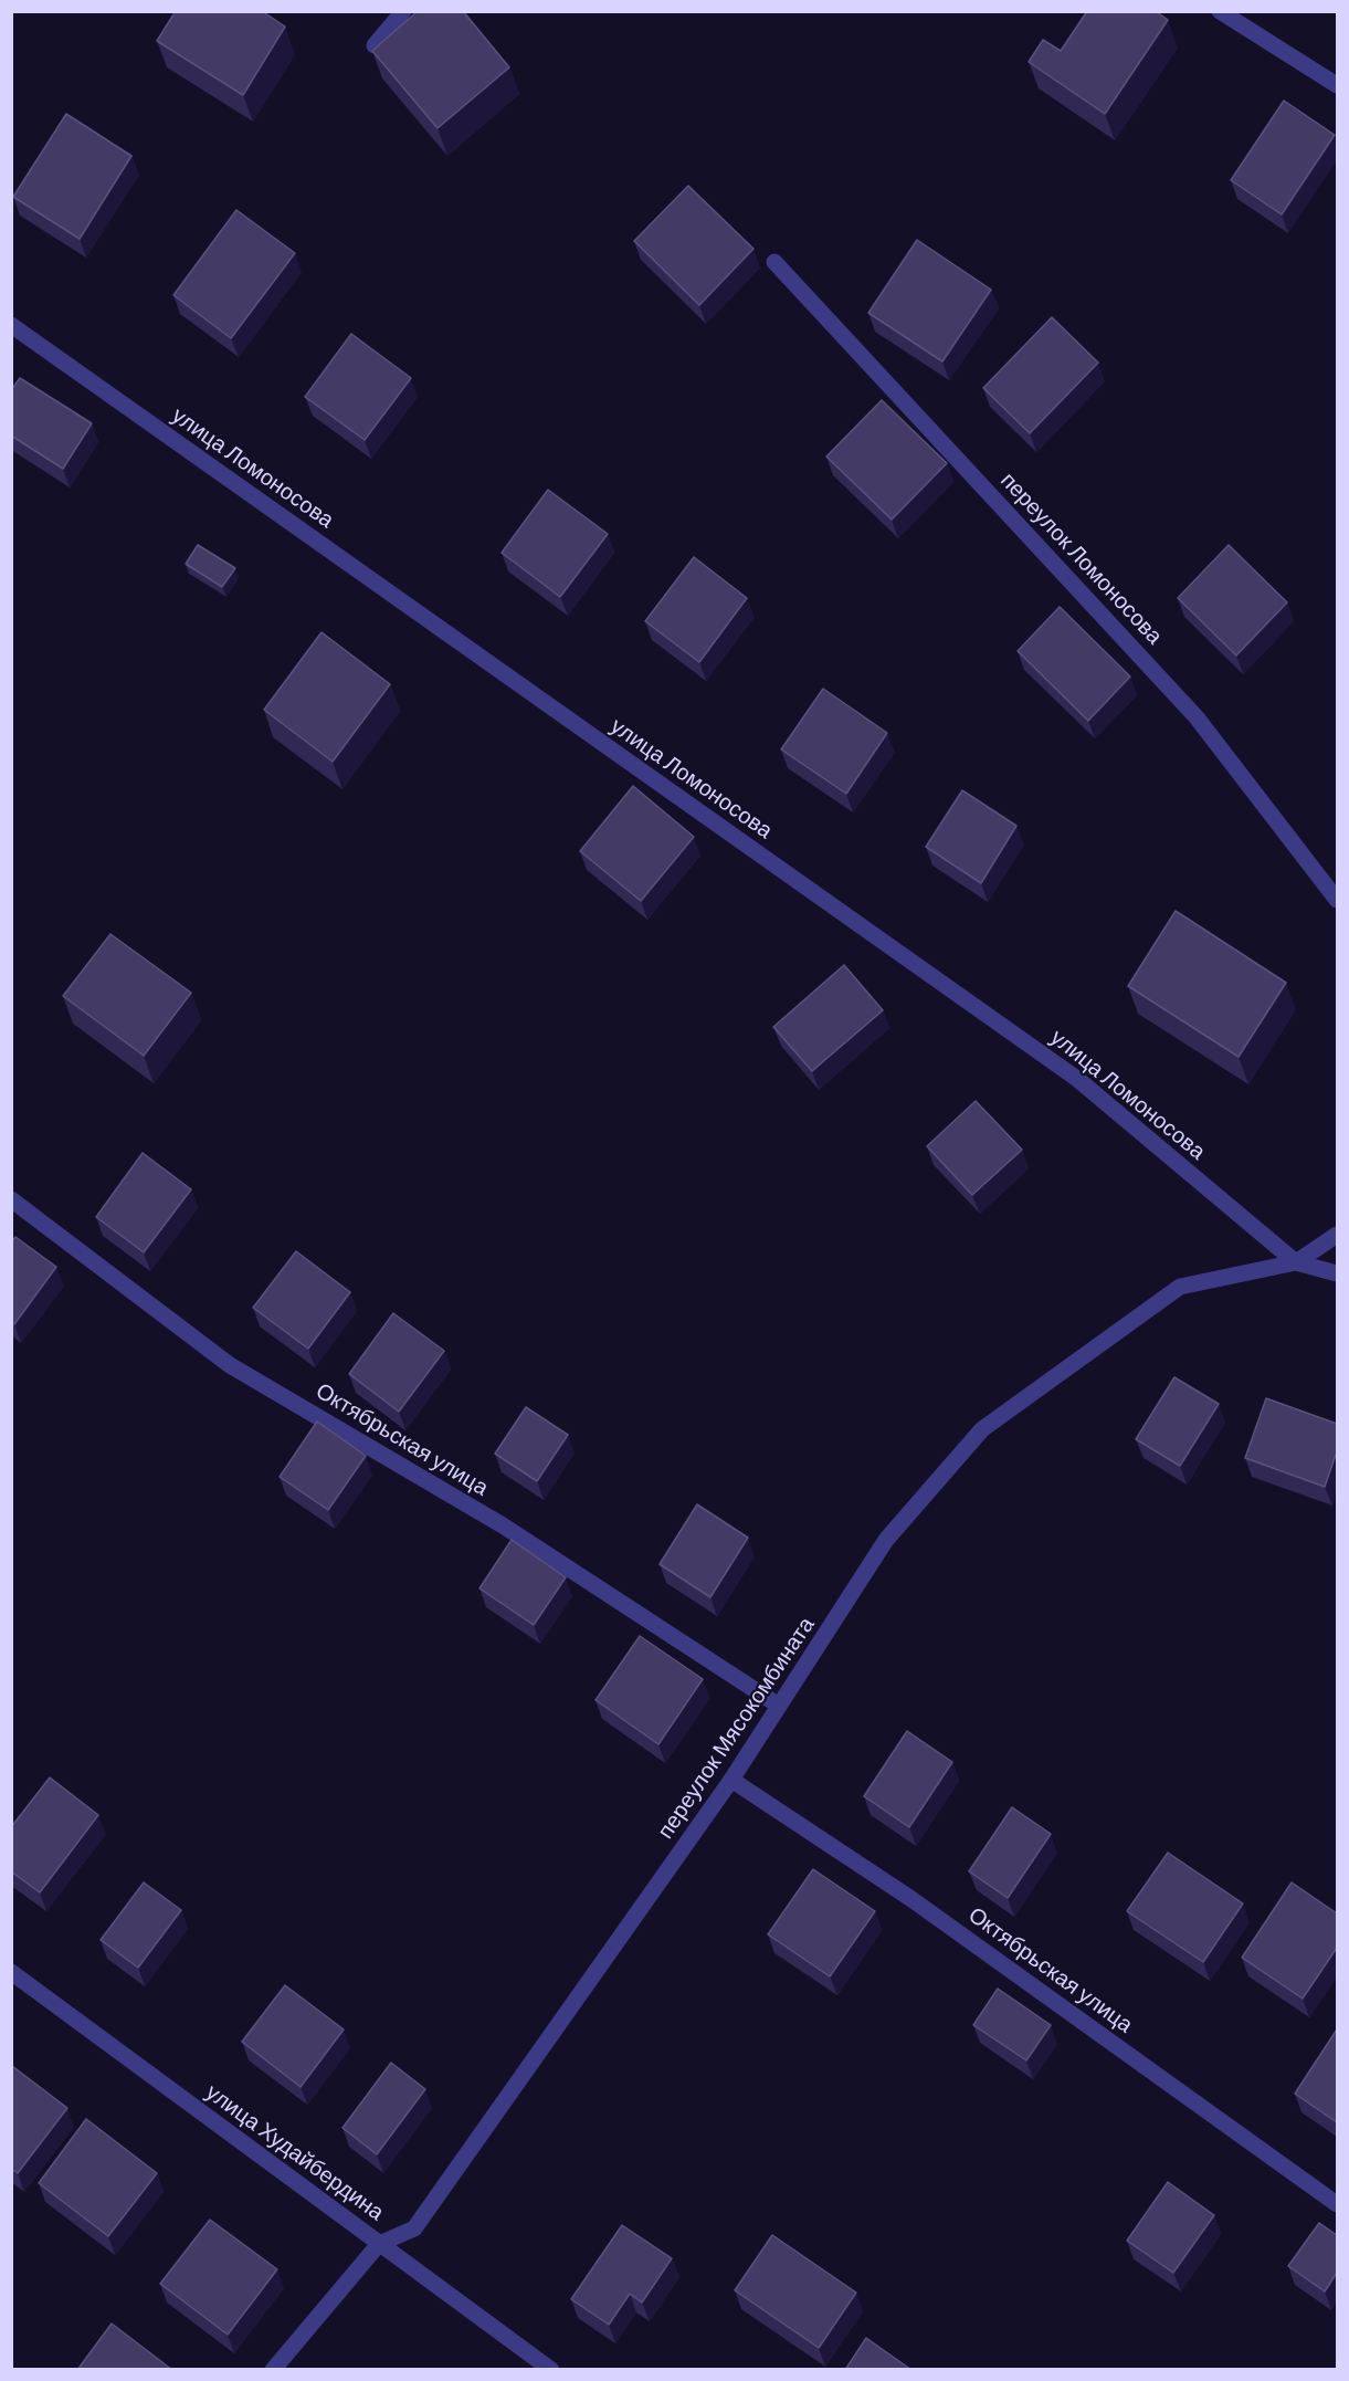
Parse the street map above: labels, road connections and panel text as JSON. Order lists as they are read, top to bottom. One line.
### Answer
{"streets":{"street":["улица Ломоносова","переулок Ломоносова","Октябрьская улица","переулок Мясокомбината","улица Худайбердина"]},"crossings":[["улица Ломоносова","переулок Мясокомбината"],["Октябрьская улица","переулок Мясокомбината"],["переулок Мясокомбината","улица Худайбердина"]]}
